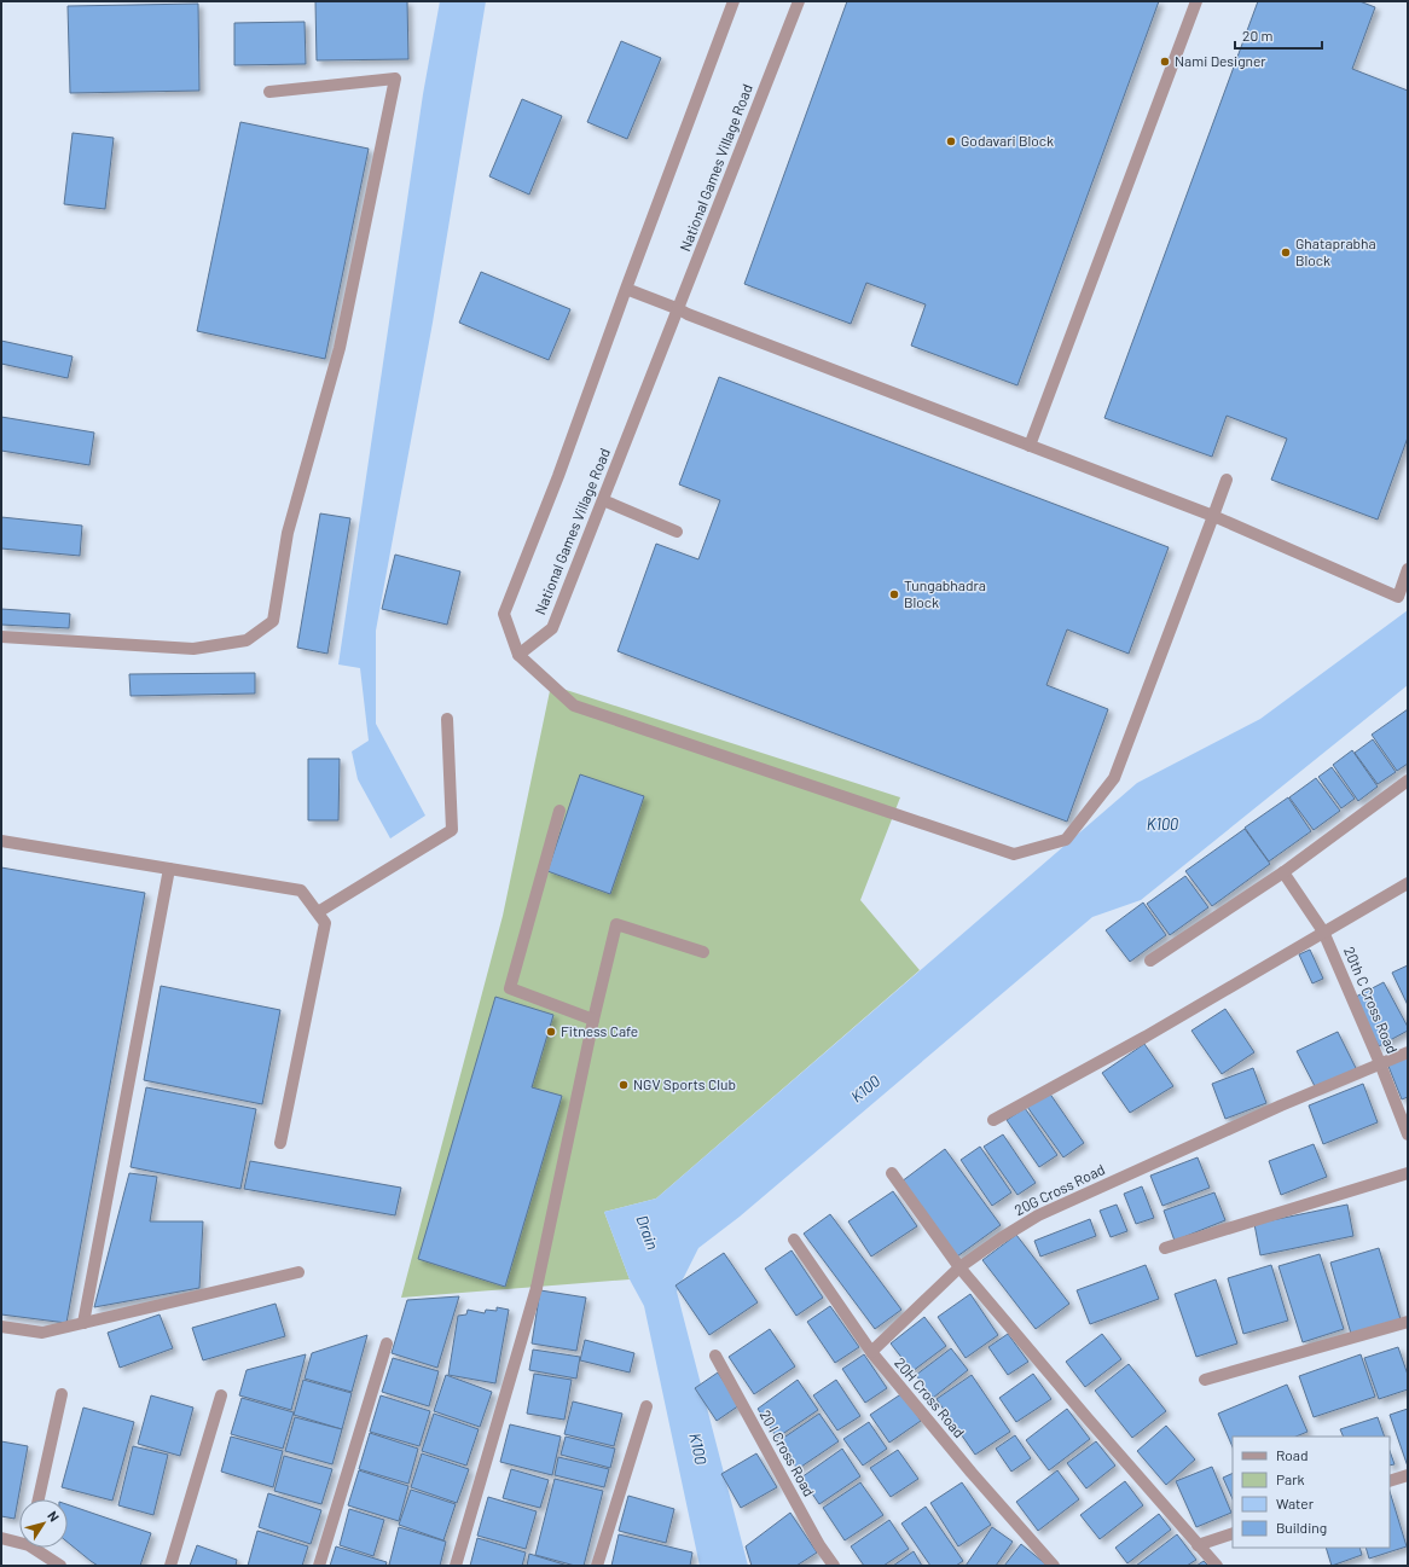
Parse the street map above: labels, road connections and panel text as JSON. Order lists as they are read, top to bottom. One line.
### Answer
{"streets":{"street":["National Games Village Road","20th C Cross Road","20G Cross Road","20H Cross Road","20 I Cross Road"]},"crossings":[["20th C Cross Road","20G Cross Road"],["20G Cross Road","20H Cross Road"]],"water":["K100","Drain"],"places":["Nami Designer","Godavari Block","Ghataprabha Block","Tungabhadra Block","Fitness Cafe","NGV Sports Club"],"legend":["Road","Park","Water","Building"],"scale_bar":"20 m","north":"top right"}
